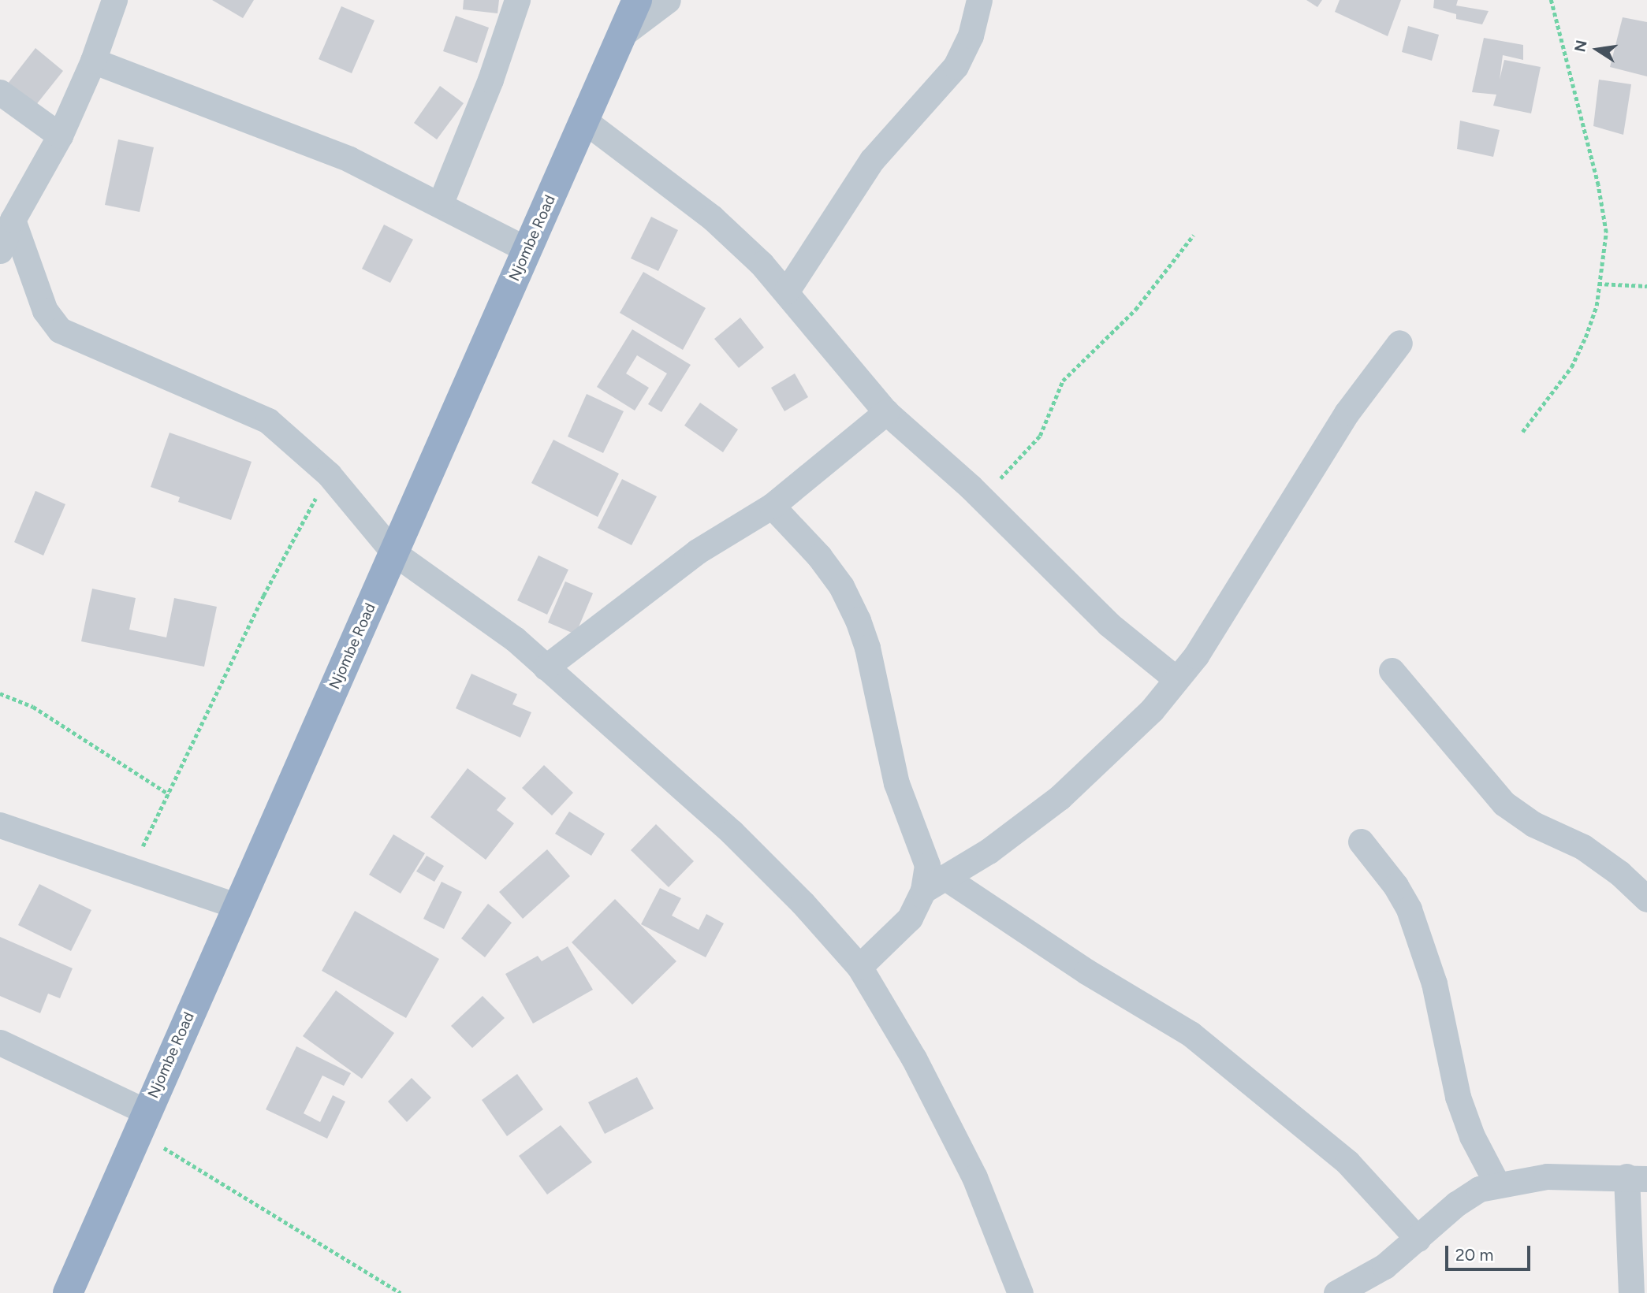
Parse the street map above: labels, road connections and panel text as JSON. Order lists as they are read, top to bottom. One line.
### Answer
{"streets":{"highway":["Njombe Road"]},"scale_bar":"20 m","north":"left"}
